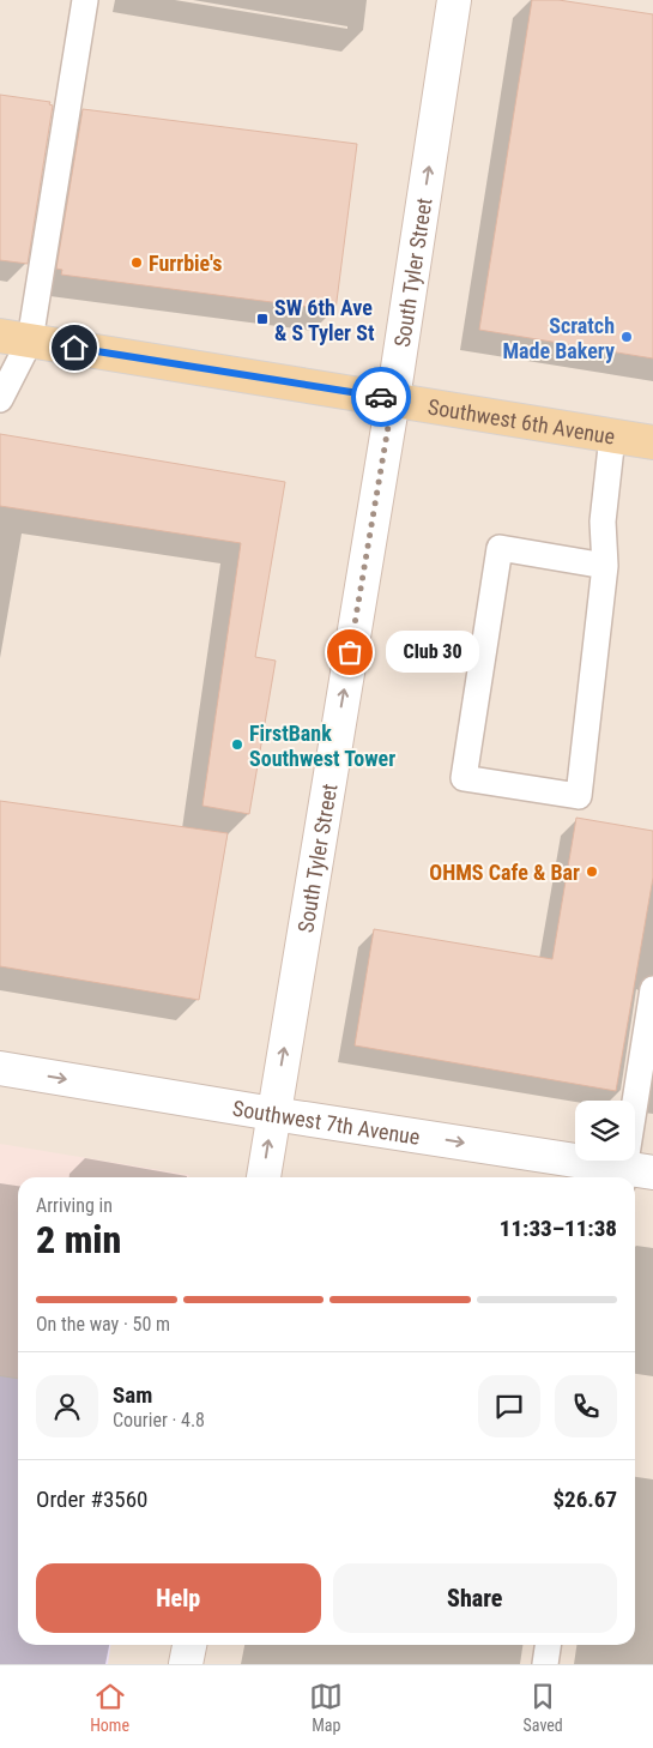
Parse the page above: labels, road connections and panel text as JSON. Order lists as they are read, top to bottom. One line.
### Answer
{"streets":{"main road":["South Tyler Street","Southwest 6th Avenue","Southwest 7th Avenue"]},"crossings":[["South Tyler Street","Southwest 6th Avenue"],["South Tyler Street","Southwest 7th Avenue"]],"one_way":["South Tyler Street","Southwest 7th Avenue"],"places":{"other":["Furrbie's","Scratch Made Bakery","Club 30","FirstBank Southwest Tower","OHMS Cafe & Bar"],"transit":["SW 6th Ave & S Tyler St"]},"page":{"bubble":"Club 30","heading":["2 min","Arriving in","11:33–11:38"],"panel":["Sam","Courier · 4.8","Order #3560","$26.67"],"bar":"On the way · 50 m","buttons":["Help","Share"],"tabs":["Home","Map","Saved"]}}
